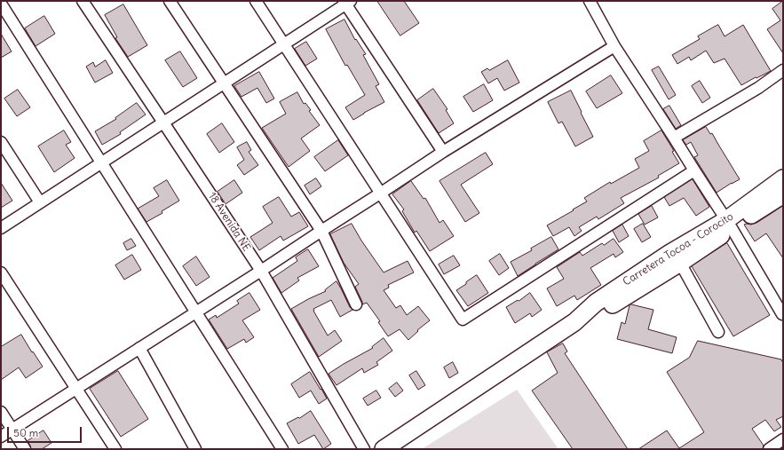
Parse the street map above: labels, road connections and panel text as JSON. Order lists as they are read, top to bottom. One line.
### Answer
{"streets":{"main road":["Carretera Tocoa - Corocito"],"street":["18 Avenida NE"]},"scale_bar":"50 m"}
